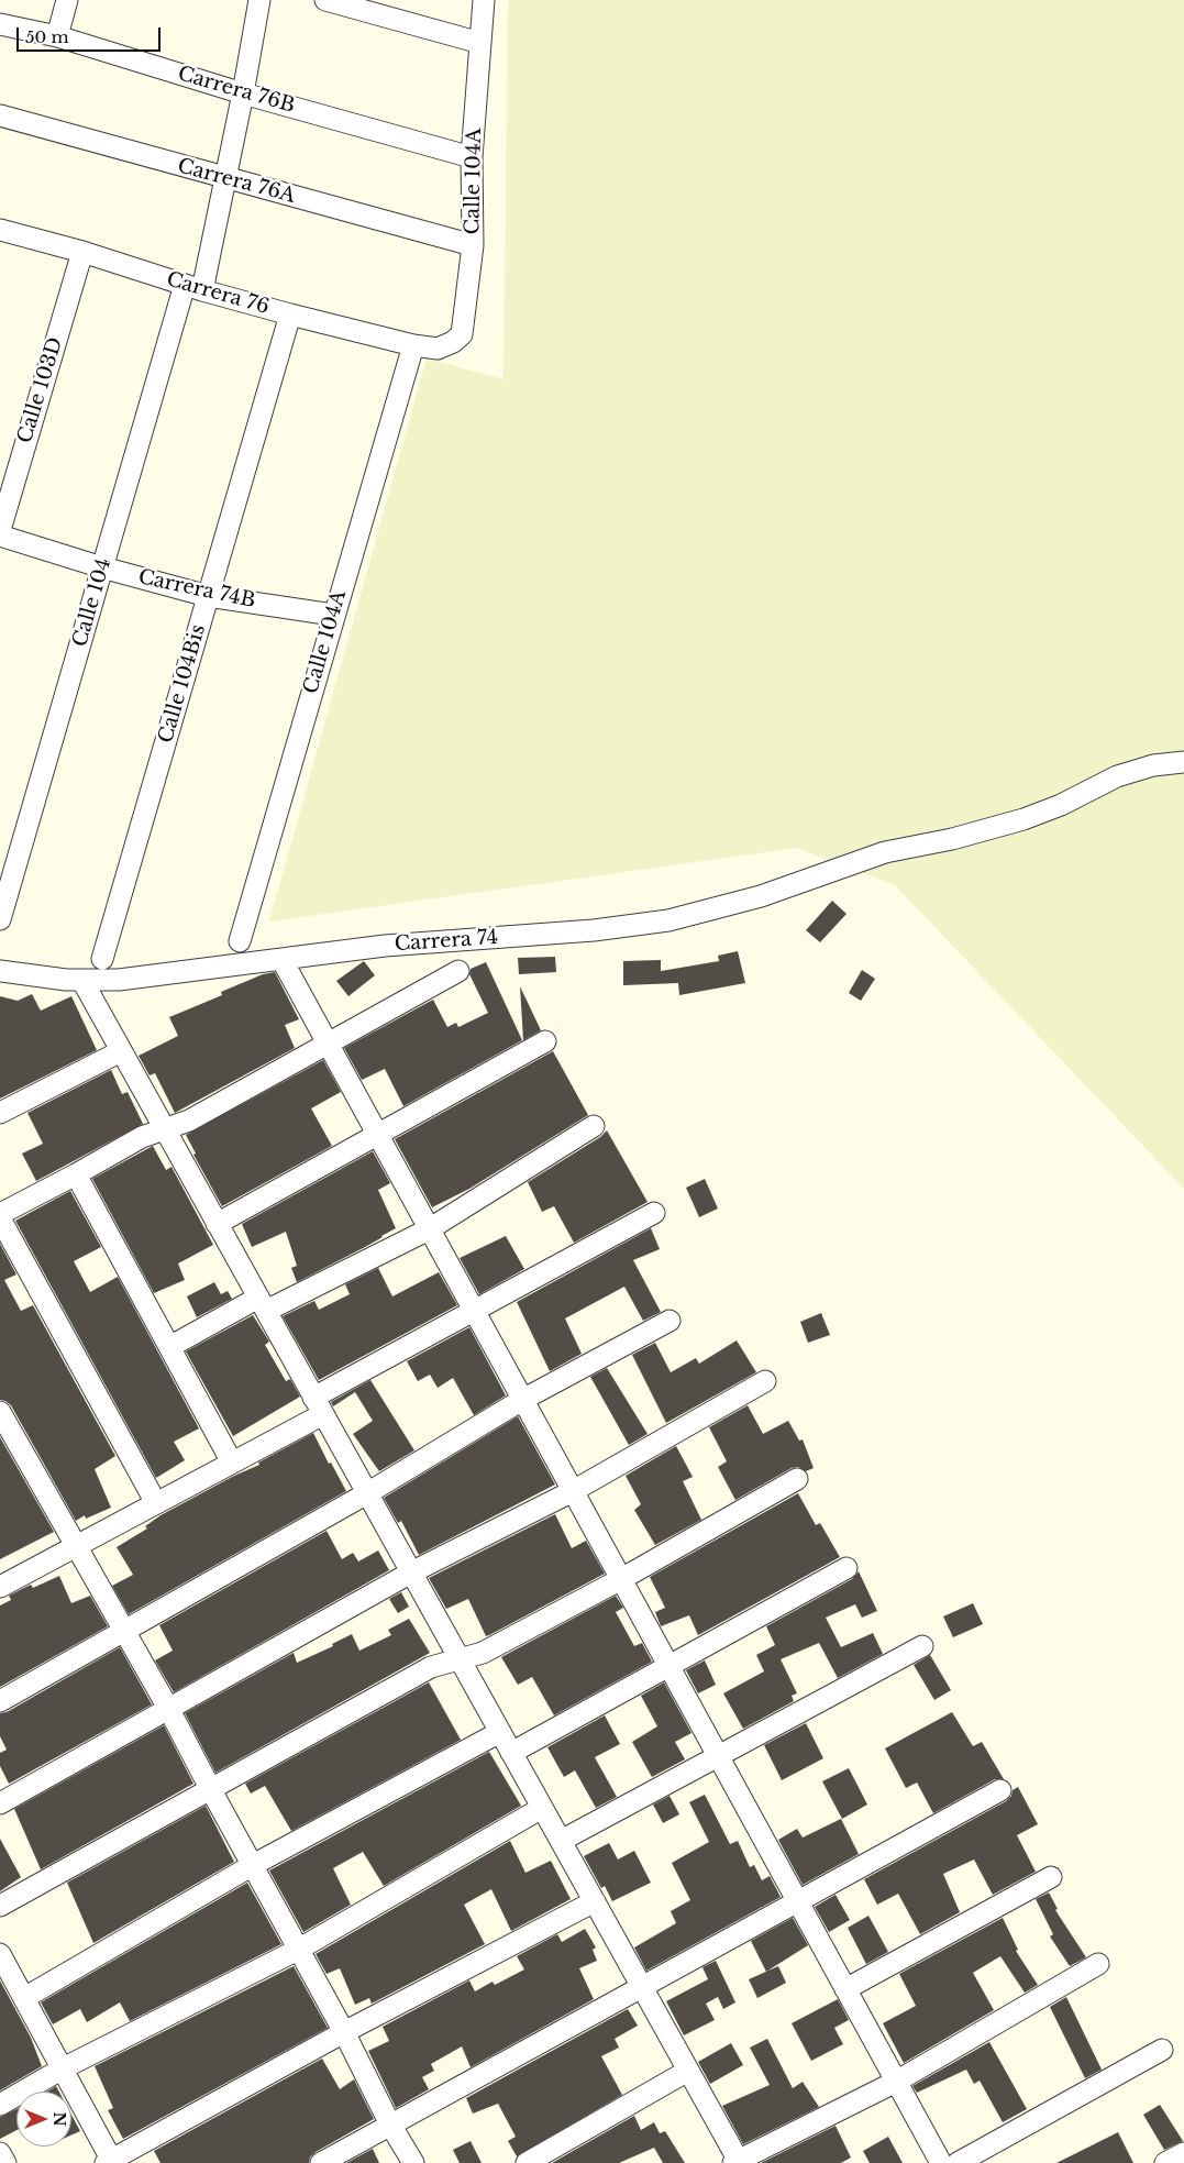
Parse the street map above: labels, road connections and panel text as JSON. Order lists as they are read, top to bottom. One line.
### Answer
{"streets":{"street":["Carrera 76B","Carrera 76A","Calle 104A","Carrera 76","Calle 103D","Carrera 74B","Calle 104","Calle 104Bis","Carrera 74"]},"crossings":[["Carrera 76B","Calle 104A"],["Carrera 76B","Calle 104"],["Carrera 76A","Calle 104A"],["Carrera 76A","Calle 104"],["Calle 104A","Carrera 76"],["Calle 104A","Carrera 74B"],["Carrera 76","Calle 103D"],["Carrera 76","Calle 104"],["Carrera 76","Calle 104Bis"],["Carrera 74B","Calle 104"],["Carrera 74B","Calle 104Bis"]],"scale_bar":"50 m","north":"right"}
